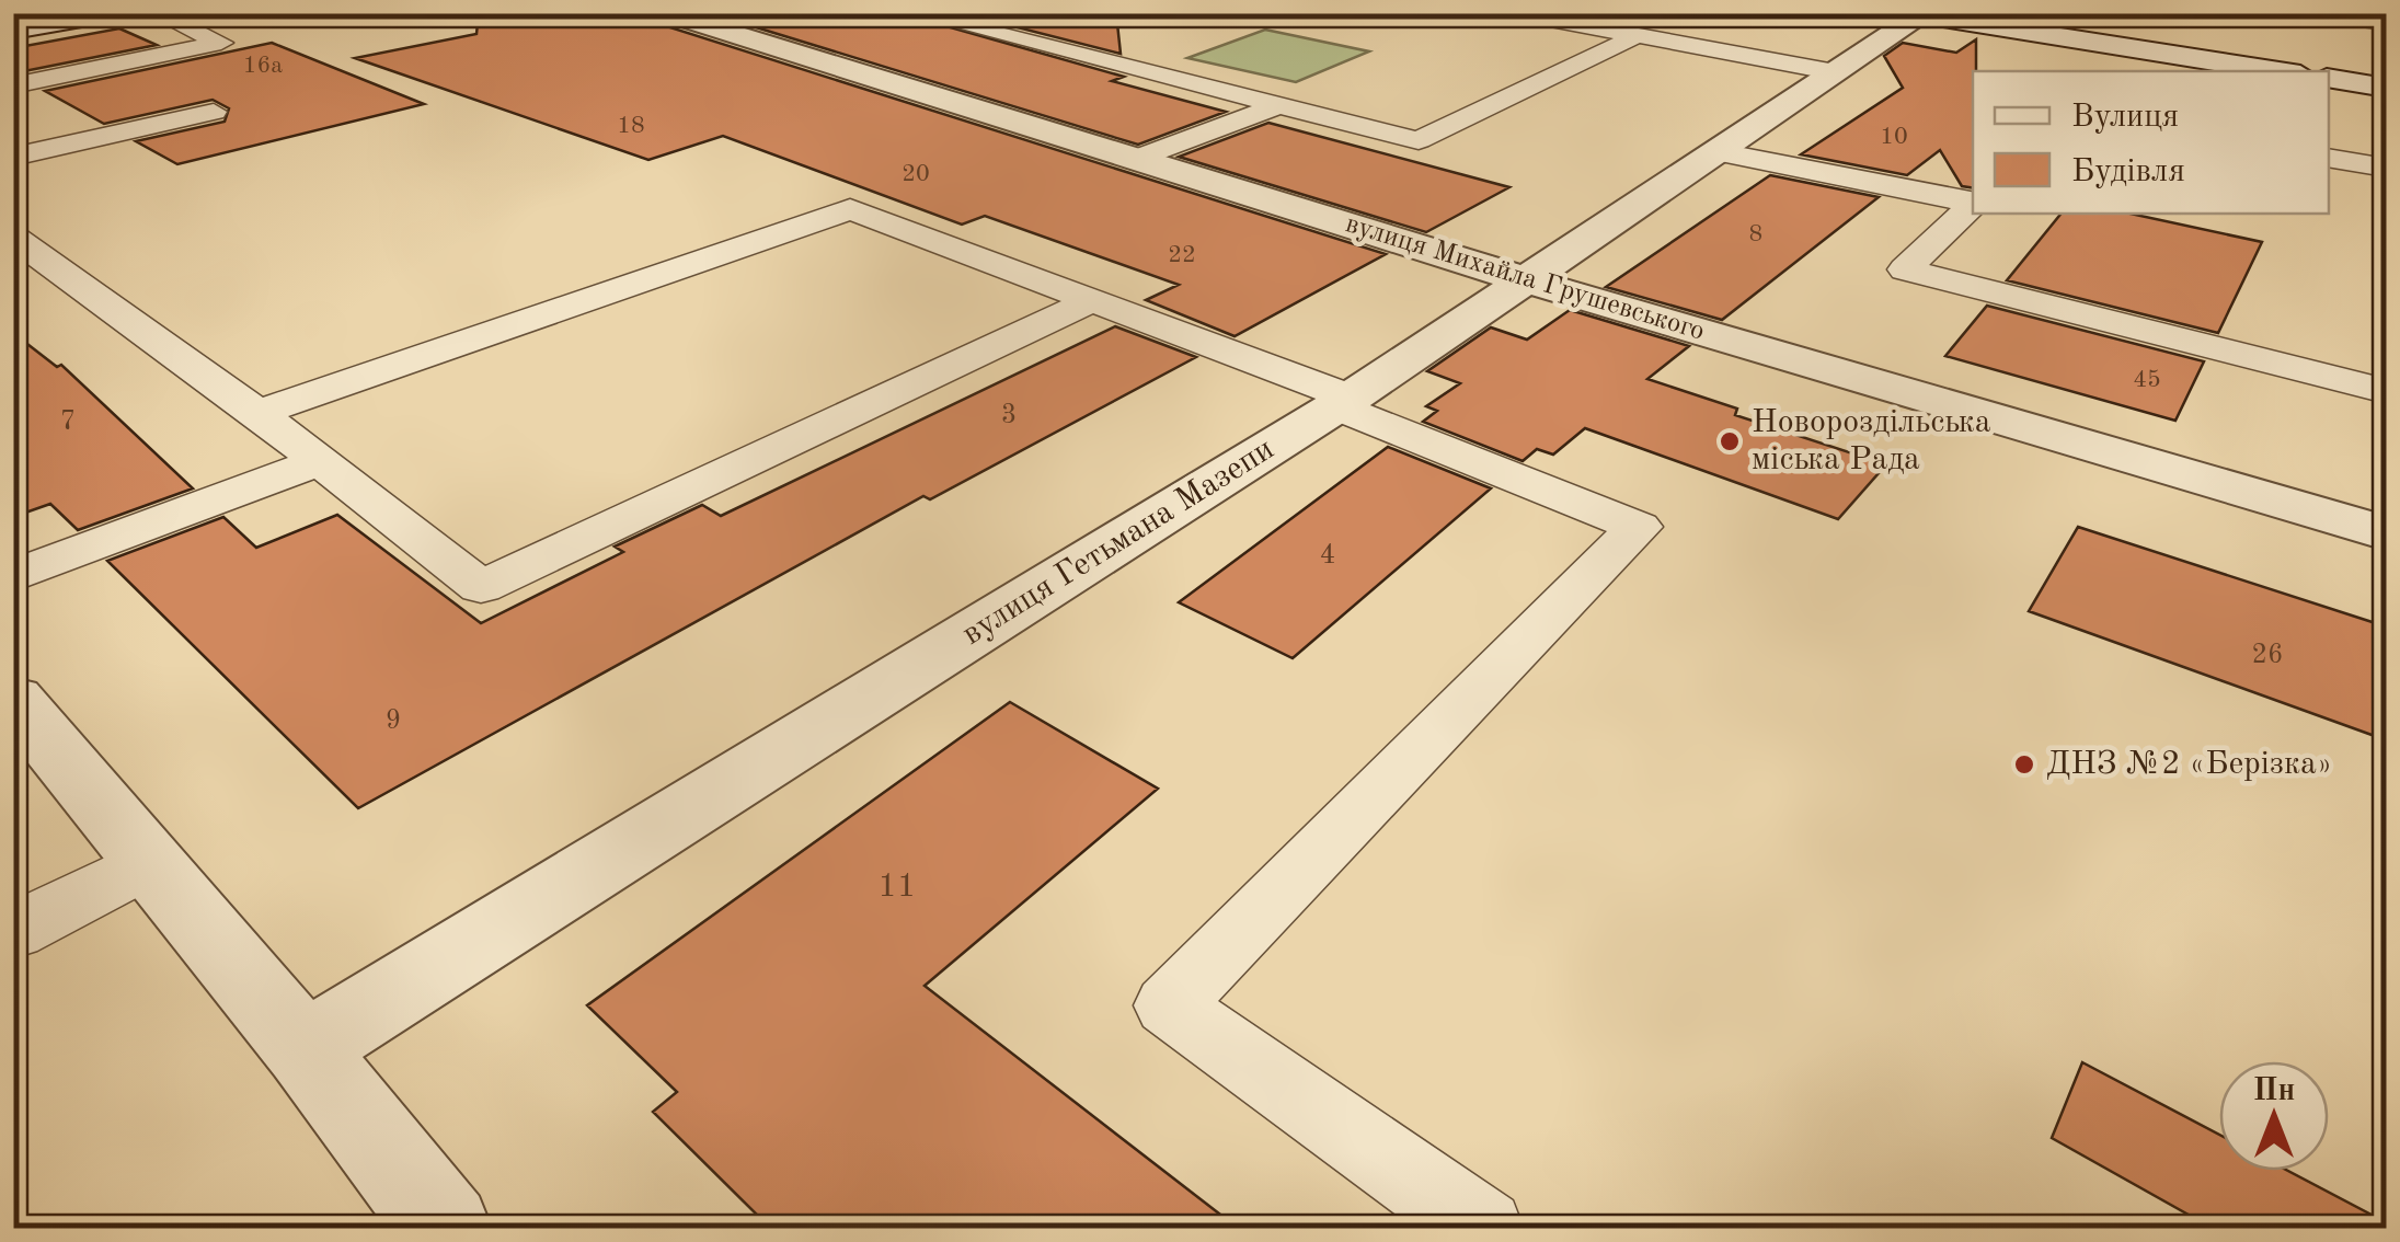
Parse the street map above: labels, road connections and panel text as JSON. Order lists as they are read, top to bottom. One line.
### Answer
{"streets":{"street":["вулиця Михайла Грушевського","вулиця Гетьмана Мазепи"]},"crossings":[["вулиця Михайла Грушевського","вулиця Гетьмана Мазепи"]],"places":["Новороздільська міська Рада","ДНЗ №2 «Берізка»"],"house_numbers":["16а","18","10","20","8","22","45","3","7","4","26","9","11"],"legend":["Вулиця","Будівля"],"north":"top"}
